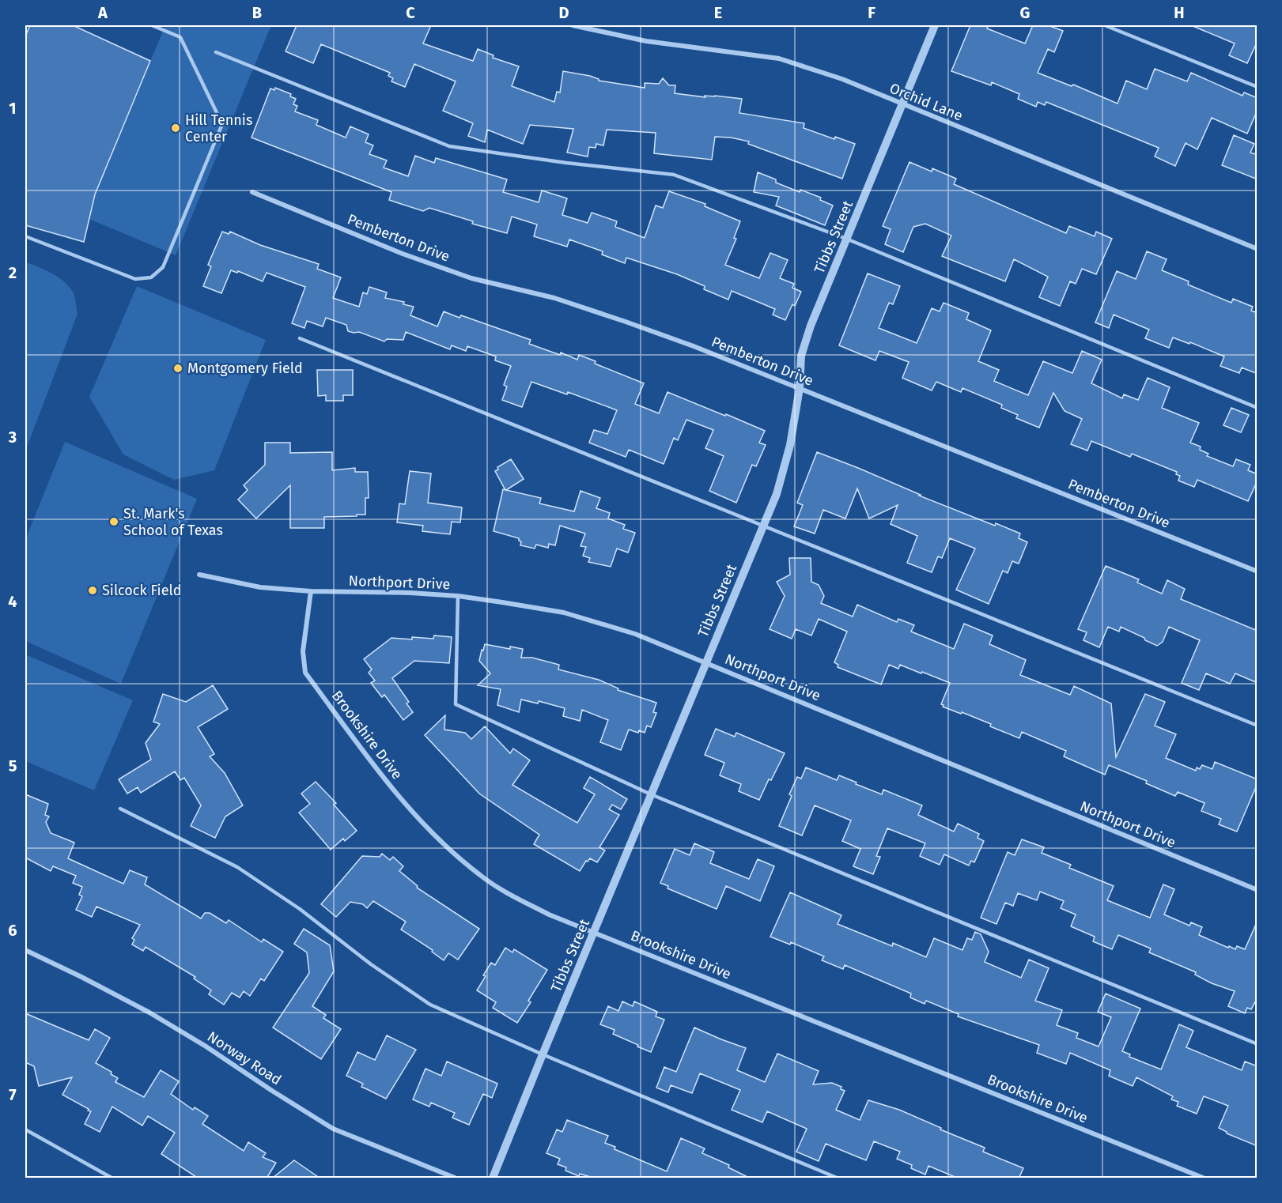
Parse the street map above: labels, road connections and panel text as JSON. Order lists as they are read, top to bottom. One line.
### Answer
{"streets":{"street":["Orchid Lane","Tibbs Street","Pemberton Drive","Northport Drive","Brookshire Drive","Norway Road"]},"crossings":[["Orchid Lane","Tibbs Street"],["Tibbs Street","Pemberton Drive"],["Tibbs Street","Northport Drive"],["Tibbs Street","Brookshire Drive"],["Northport Drive","Brookshire Drive"]],"places":["Hill Tennis Center","Montgomery Field","St. Mark's School of Texas","Silcock Field"],"grid":{"columns":["A","B","C","D","E","F","G","H"],"rows":["1","2","3","4","5","6","7"]}}
